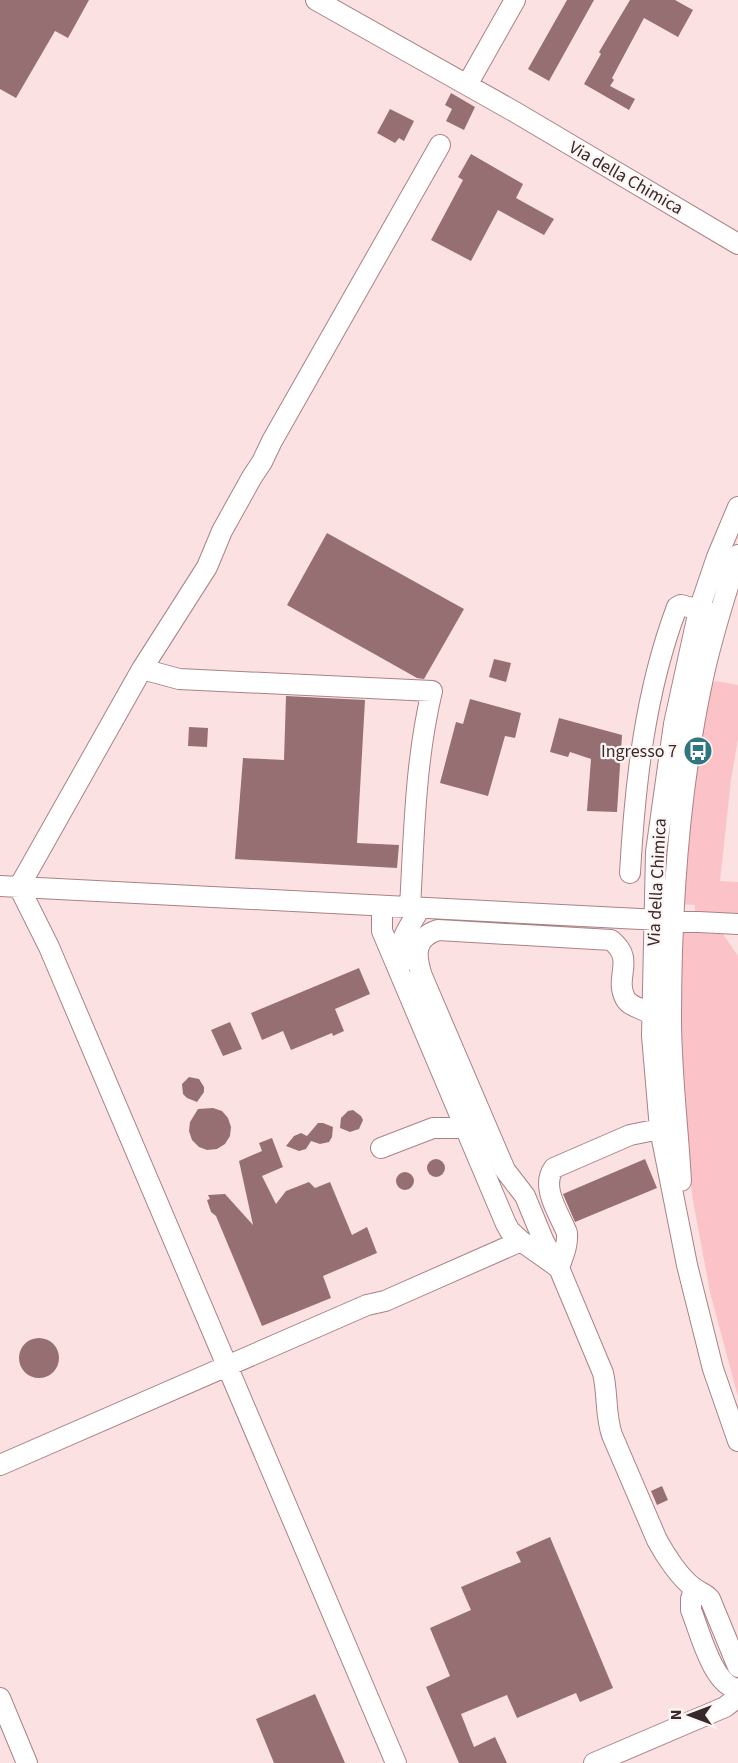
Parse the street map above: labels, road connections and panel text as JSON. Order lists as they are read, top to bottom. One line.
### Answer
{"streets":{"lane":["Via della Chimica"]},"places":{"bus stop":["Ingresso 7"]},"north":"left"}
